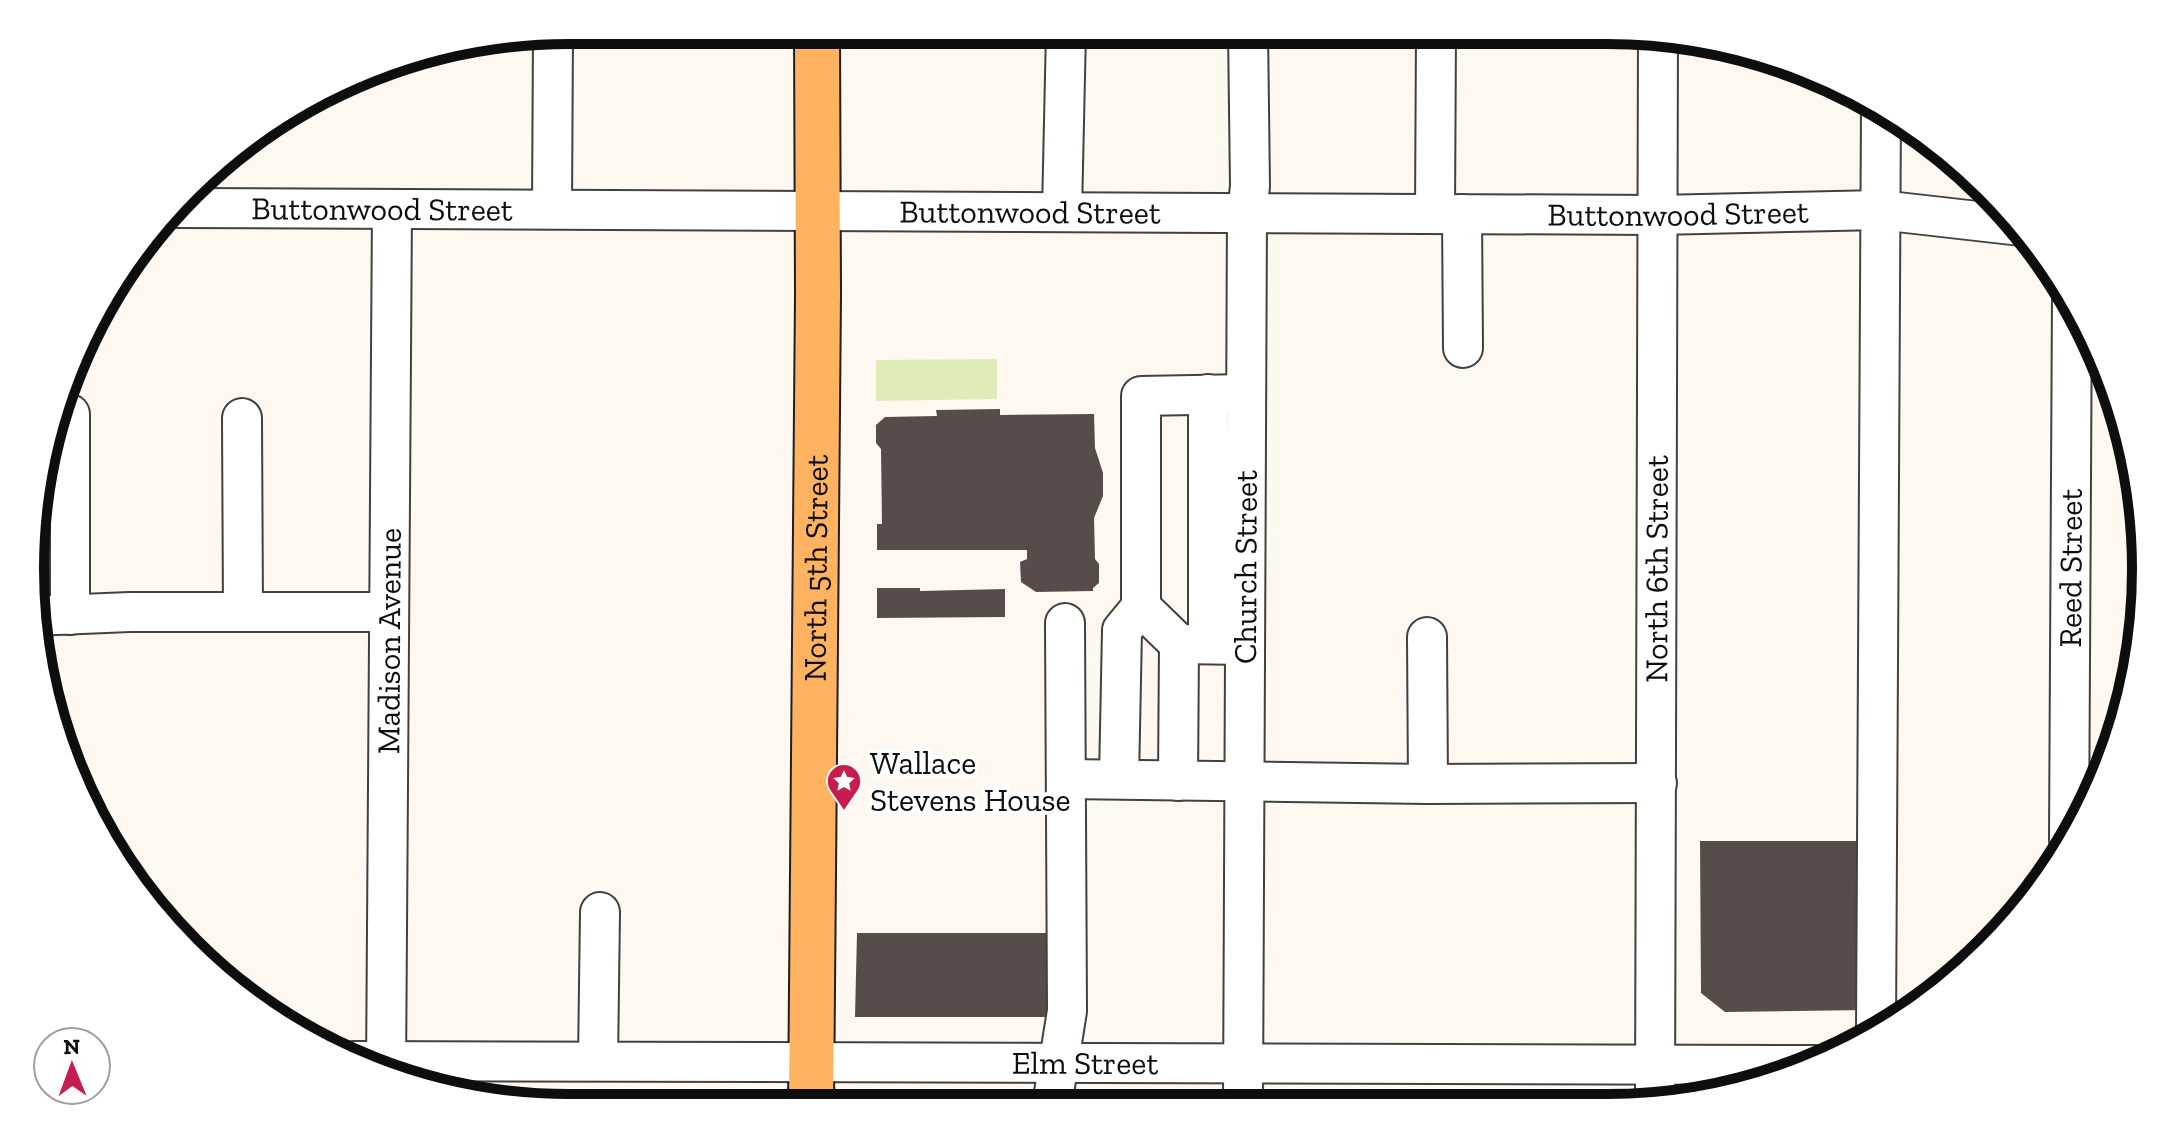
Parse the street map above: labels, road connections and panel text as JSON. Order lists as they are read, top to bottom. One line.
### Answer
{"streets":{"main road":["North 5th Street"],"street":["Buttonwood Street","Church Street","Reed Street","North 6th Street","Madison Avenue","Elm Street"]},"crossings":[["Buttonwood Street","North 5th Street"],["Buttonwood Street","Church Street"],["Buttonwood Street","North 6th Street"],["Buttonwood Street","Madison Avenue"],["North 5th Street","Elm Street"],["Church Street","Elm Street"],["North 6th Street","Elm Street"]],"places":{"place":["Wallace Stevens House"]},"north":"top"}
